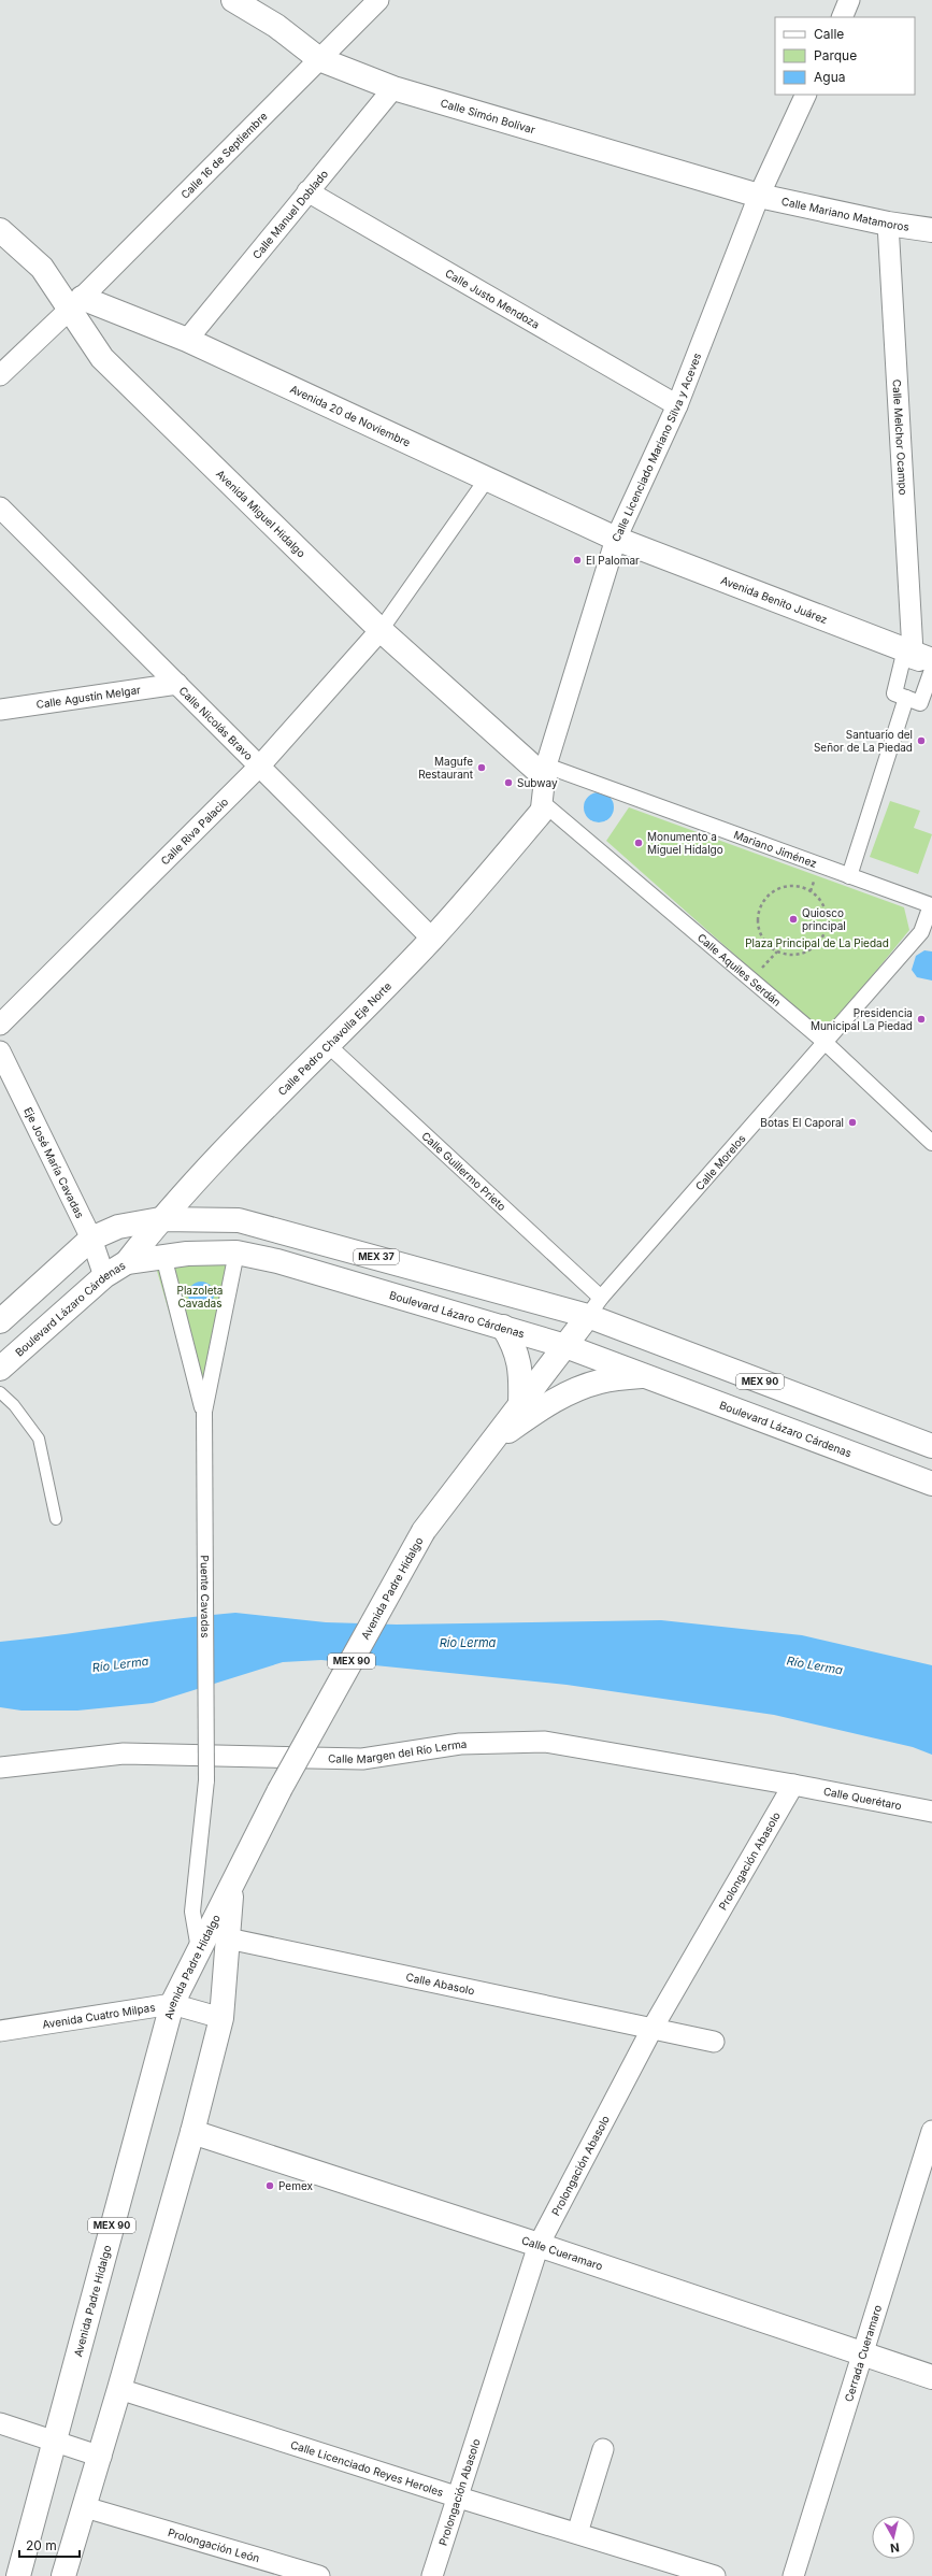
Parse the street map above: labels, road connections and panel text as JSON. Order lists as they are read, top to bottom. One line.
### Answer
{"streets":{"main road":["Calle Simón Bolívar","Calle Mariano Matamoros","Avenida 20 de Noviembre","Avenida Miguel Hidalgo","Avenida Benito Juárez","Calle Pedro Chavolla Eje Norte","MEX 37","Boulevard Lázaro Cárdenas","MEX 90","Avenida Padre Hidalgo","Calle Cueramaro"],"street":["Calle 16 de Septiembre","Calle Manuel Doblado","Calle Justo Mendoza","Calle Melchor Ocampo","Calle Licenciado Mariano Silva y Aceves","Calle Agustín Melgar","Calle Nicolás Bravo","Calle Riva Palacio","Mariano Jiménez","Calle Aquiles Serdán","Calle Morelos","Eje José María Cavadas","Calle Guillermo Prieto","Puente Cavadas","Calle Margen del Río Lerma","Calle Querétaro","Prolongación Abasolo","Calle Abasolo","Avenida Cuatro Milpas","Cerrada Cueramaro","Calle Licenciado Reyes Heroles","Prolongación León"]},"crossings":[["Calle Simón Bolívar","Calle 16 de Septiembre"],["Calle Simón Bolívar","Calle Mariano Matamoros"],["Calle Simón Bolívar","Calle Manuel Doblado"],["Calle Simón Bolívar","Calle Licenciado Mariano Silva y Aceves"],["Calle 16 de Septiembre","Avenida 20 de Noviembre"],["Calle 16 de Septiembre","Avenida Miguel Hidalgo"],["Calle Mariano Matamoros","Calle Melchor Ocampo"],["Calle Mariano Matamoros","Calle Licenciado Mariano Silva y Aceves"],["Calle Manuel Doblado","Calle Justo Mendoza"],["Calle Manuel Doblado","Avenida 20 de Noviembre"],["Calle Justo Mendoza","Calle Licenciado Mariano Silva y Aceves"],["Avenida 20 de Noviembre","Calle Licenciado Mariano Silva y Aceves"],["Avenida 20 de Noviembre","Avenida Miguel Hidalgo"],["Avenida 20 de Noviembre","Avenida Benito Juárez"],["Calle Melchor Ocampo","Avenida Benito Juárez"],["Calle Licenciado Mariano Silva y Aceves","Avenida Miguel Hidalgo"],["Calle Licenciado Mariano Silva y Aceves","Avenida Benito Juárez"],["Calle Licenciado Mariano Silva y Aceves","Mariano Jiménez"],["Calle Licenciado Mariano Silva y Aceves","Calle Aquiles Serdán"],["Calle Licenciado Mariano Silva y Aceves","Calle Pedro Chavolla Eje Norte"],["Avenida Miguel Hidalgo","Calle Riva Palacio"],["Avenida Miguel Hidalgo","Mariano Jiménez"],["Calle Agustín Melgar","Calle Nicolás Bravo"],["Calle Nicolás Bravo","Calle Riva Palacio"],["Calle Nicolás Bravo","Calle Pedro Chavolla Eje Norte"],["Mariano Jiménez","Calle Morelos"],["Calle Aquiles Serdán","Calle Pedro Chavolla Eje Norte"],["Calle Aquiles Serdán","Calle Morelos"],["Calle Pedro Chavolla Eje Norte","Calle Guillermo Prieto"],["Calle Pedro Chavolla Eje Norte","MEX 37"],["Calle Pedro Chavolla Eje Norte","Boulevard Lázaro Cárdenas"],["Calle Morelos","Calle Guillermo Prieto"],["Calle Morelos","MEX 37"],["Calle Morelos","MEX 90"],["Calle Morelos","Avenida Padre Hidalgo"],["Eje José María Cavadas","MEX 37"],["Eje José María Cavadas","Boulevard Lázaro Cárdenas"],["Calle Guillermo Prieto","MEX 37"],["Calle Guillermo Prieto","MEX 90"],["Calle Guillermo Prieto","Avenida Padre Hidalgo"],["MEX 37","MEX 90"],["MEX 37","Avenida Padre Hidalgo"],["Boulevard Lázaro Cárdenas","MEX 90"],["Boulevard Lázaro Cárdenas","Avenida Padre Hidalgo"],["MEX 90","Avenida Padre Hidalgo"],["Avenida Padre Hidalgo","Puente Cavadas"],["Avenida Padre Hidalgo","Calle Abasolo"],["Avenida Padre Hidalgo","Avenida Cuatro Milpas"],["Avenida Padre Hidalgo","Calle Cueramaro"],["Avenida Padre Hidalgo","Calle Licenciado Reyes Heroles"],["Avenida Padre Hidalgo","Prolongación León"],["Calle Margen del Río Lerma","Calle Querétaro"],["Calle Margen del Río Lerma","Prolongación Abasolo"],["Calle Querétaro","Prolongación Abasolo"],["Prolongación Abasolo","Calle Abasolo"],["Prolongación Abasolo","Calle Cueramaro"],["Prolongación Abasolo","Calle Licenciado Reyes Heroles"],["Calle Cueramaro","Cerrada Cueramaro"]],"water":["Río Lerma"],"parks":["Plaza Principal de La Piedad","Plazoleta Cavadas"],"places":["El Palomar","Santuario del Señor de La Piedad","Magufe Restaurant","Subway","Monumento a Miguel Hidalgo","Quiosco principal","Presidencia Municipal La Piedad","Botas El Caporal","Pemex"],"legend":["Calle","Parque","Agua"],"scale_bar":"20 m","north":"bottom"}
